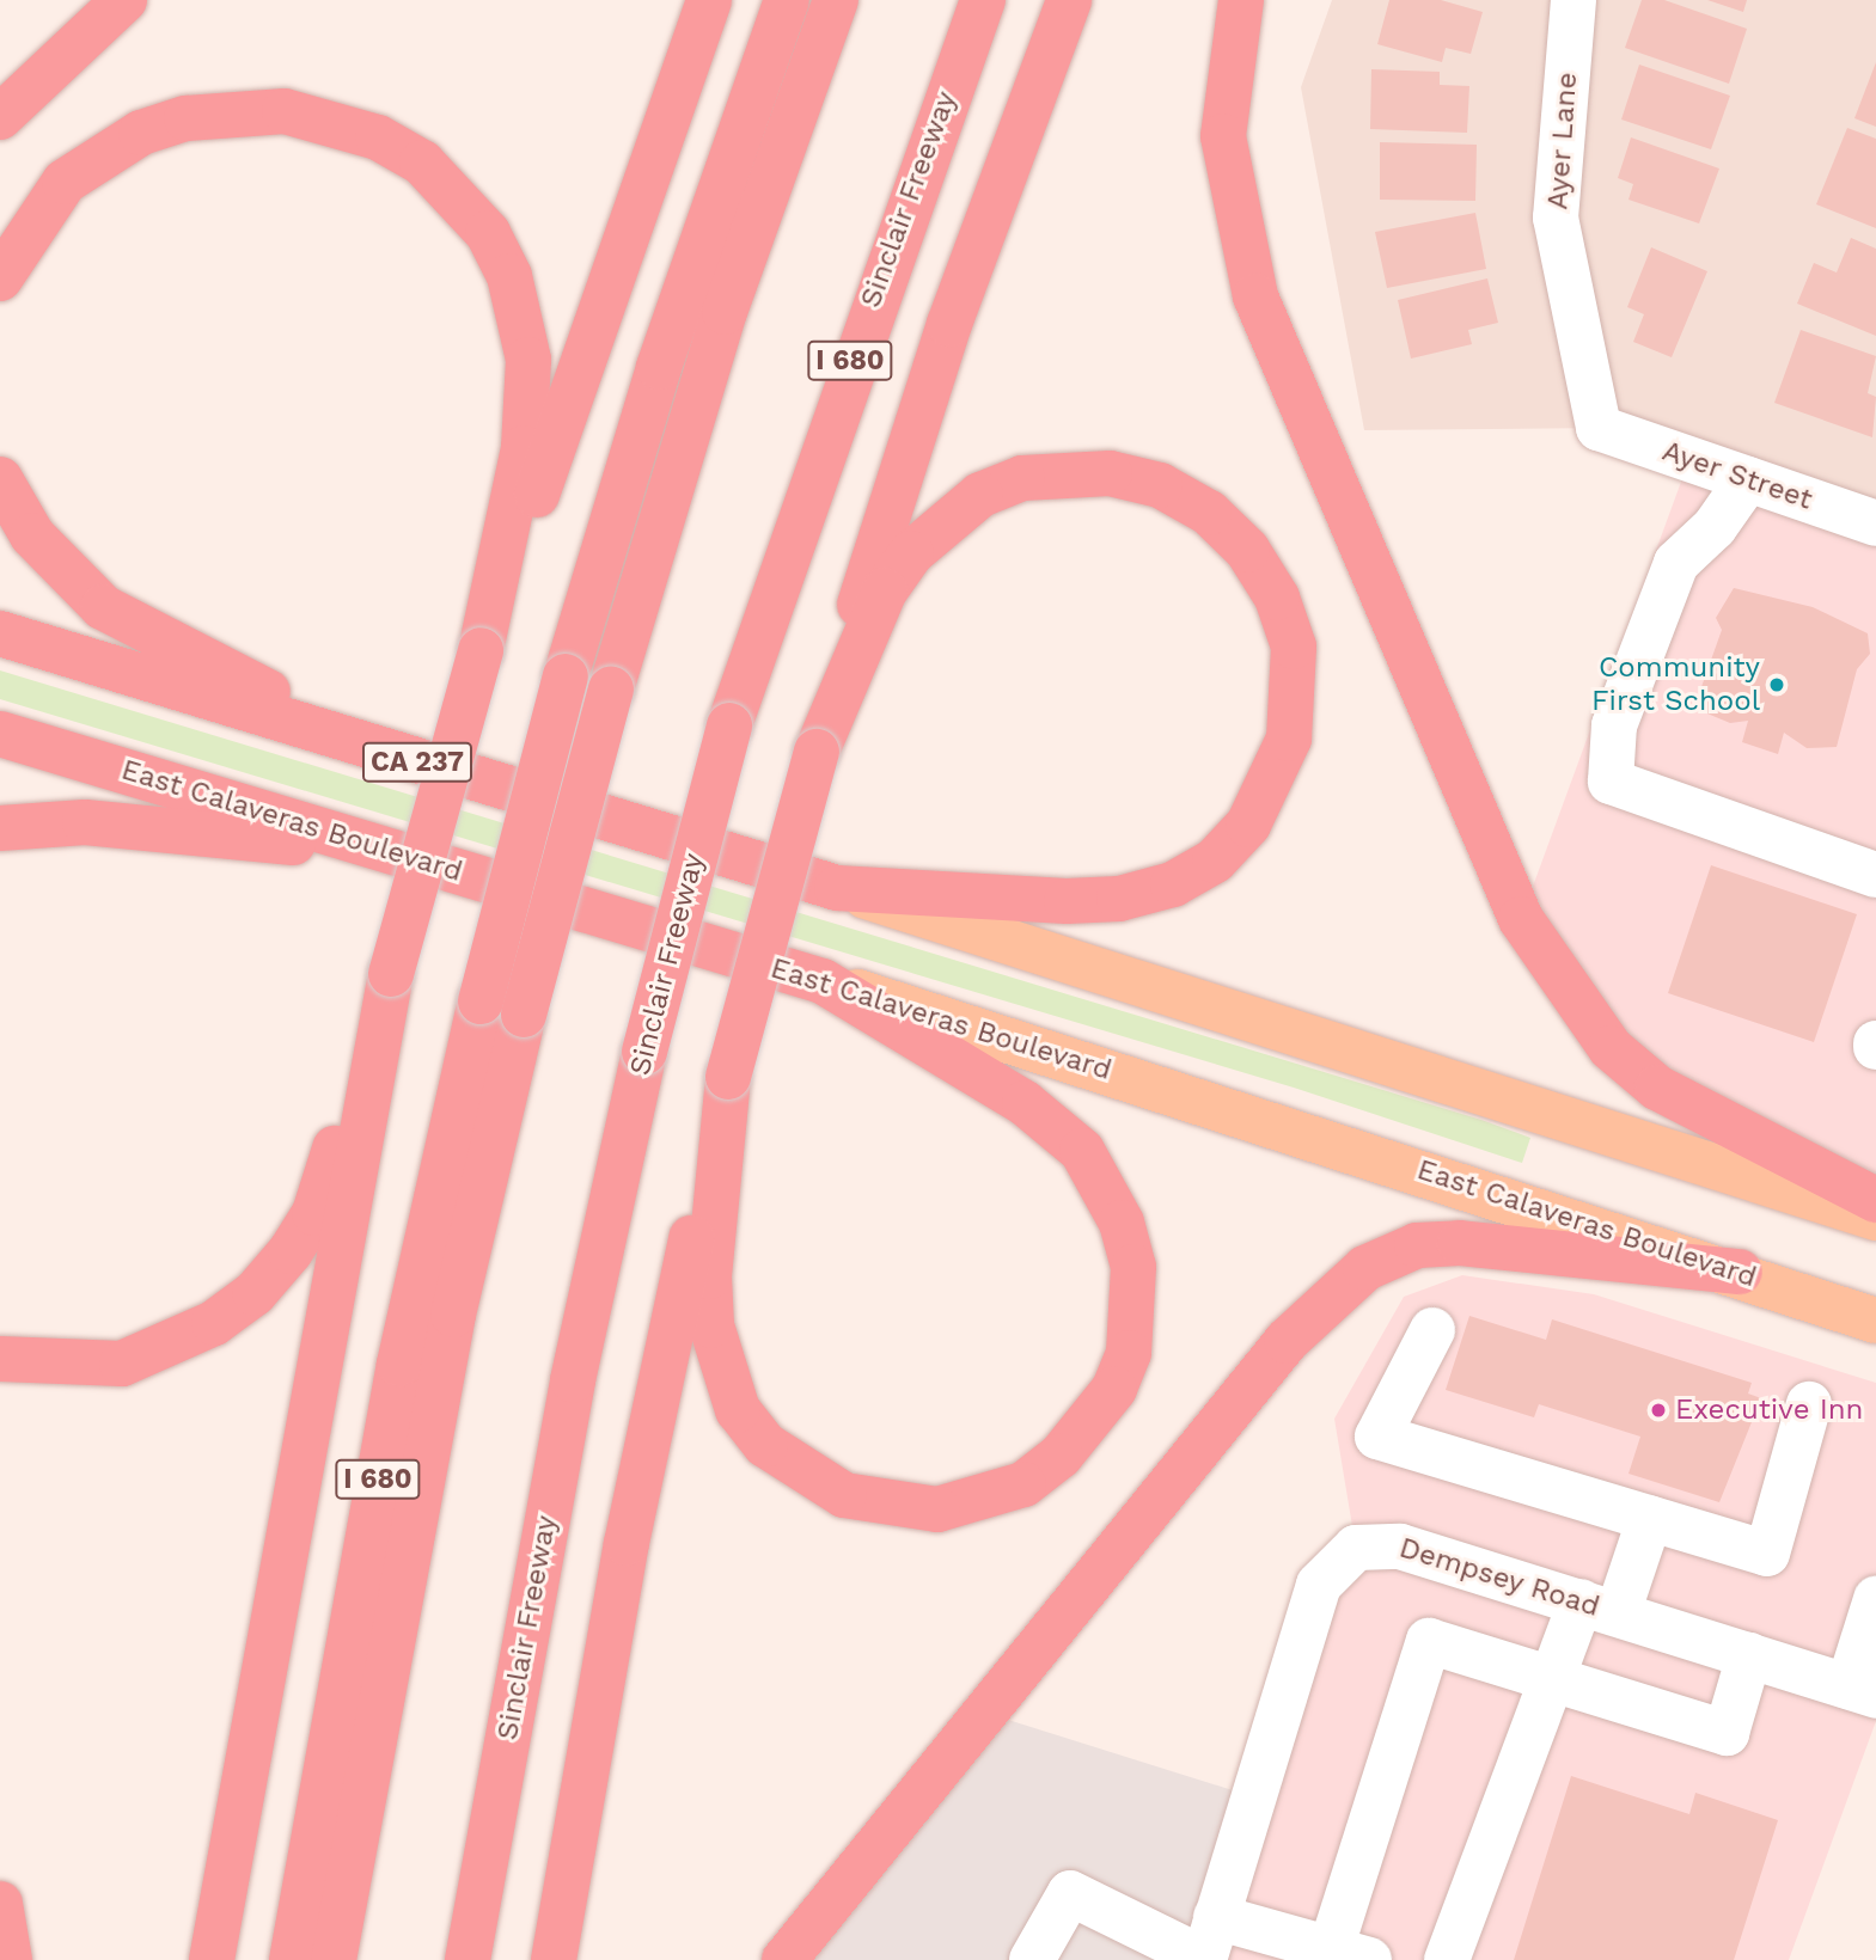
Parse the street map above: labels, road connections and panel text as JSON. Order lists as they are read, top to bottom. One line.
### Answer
{"streets":{"highway":["Sinclair Freeway","I 680","CA 237","East Calaveras Boulevard"],"street":["Ayer Lane","Ayer Street","Dempsey Road"]},"crossings":[["Ayer Lane","Ayer Street"]],"places":["Community First School","Executive Inn"]}
